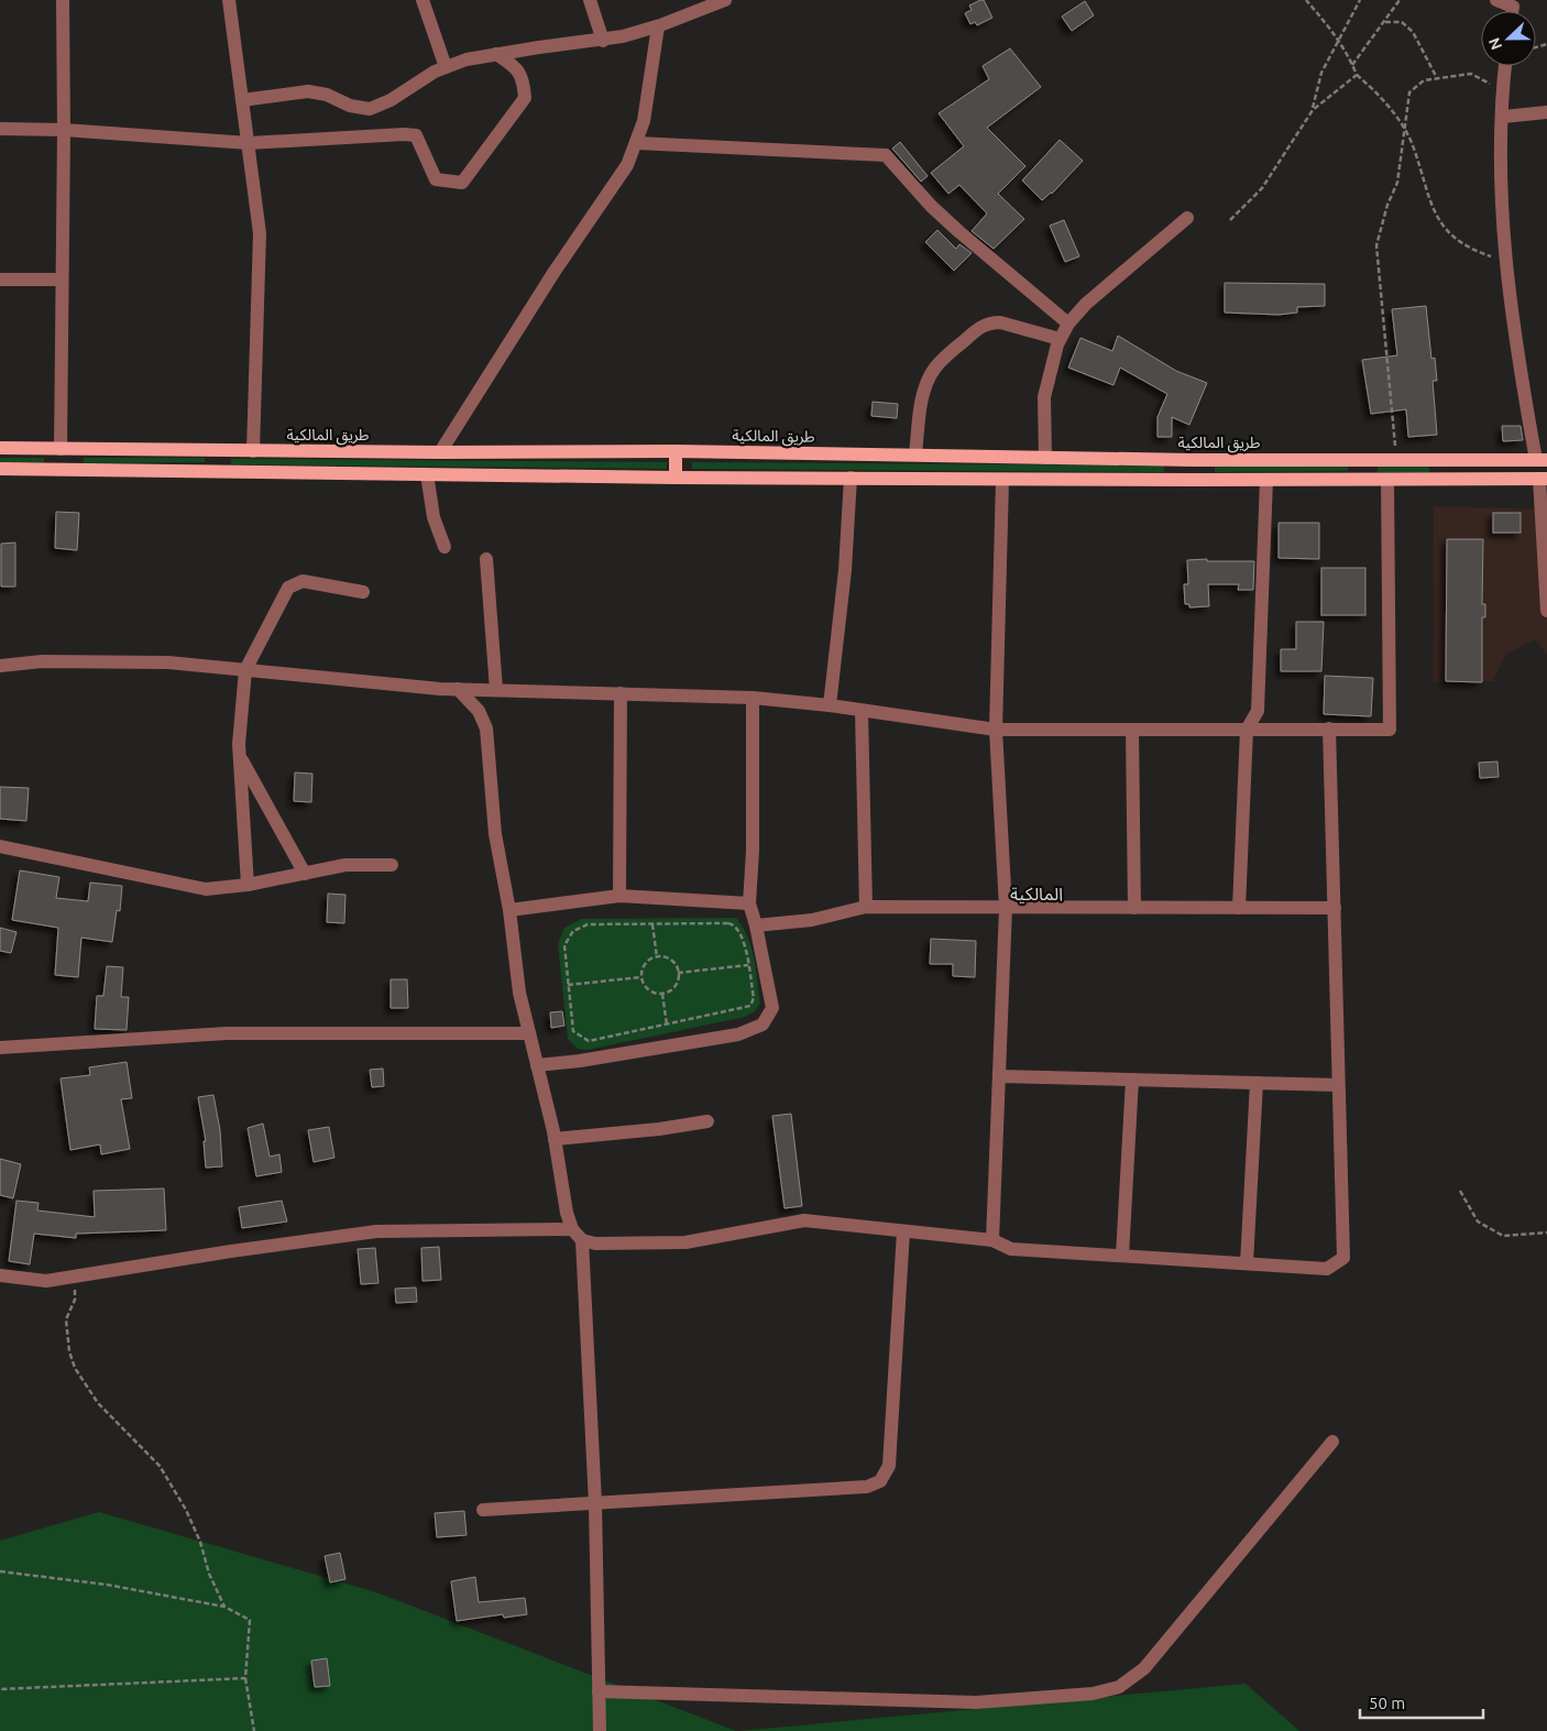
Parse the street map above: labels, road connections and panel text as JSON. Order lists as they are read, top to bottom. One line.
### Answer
{"streets":{"main road":["طريق المالكية"]},"districts":["المالكية"],"scale_bar":"50 m","north":"left"}
